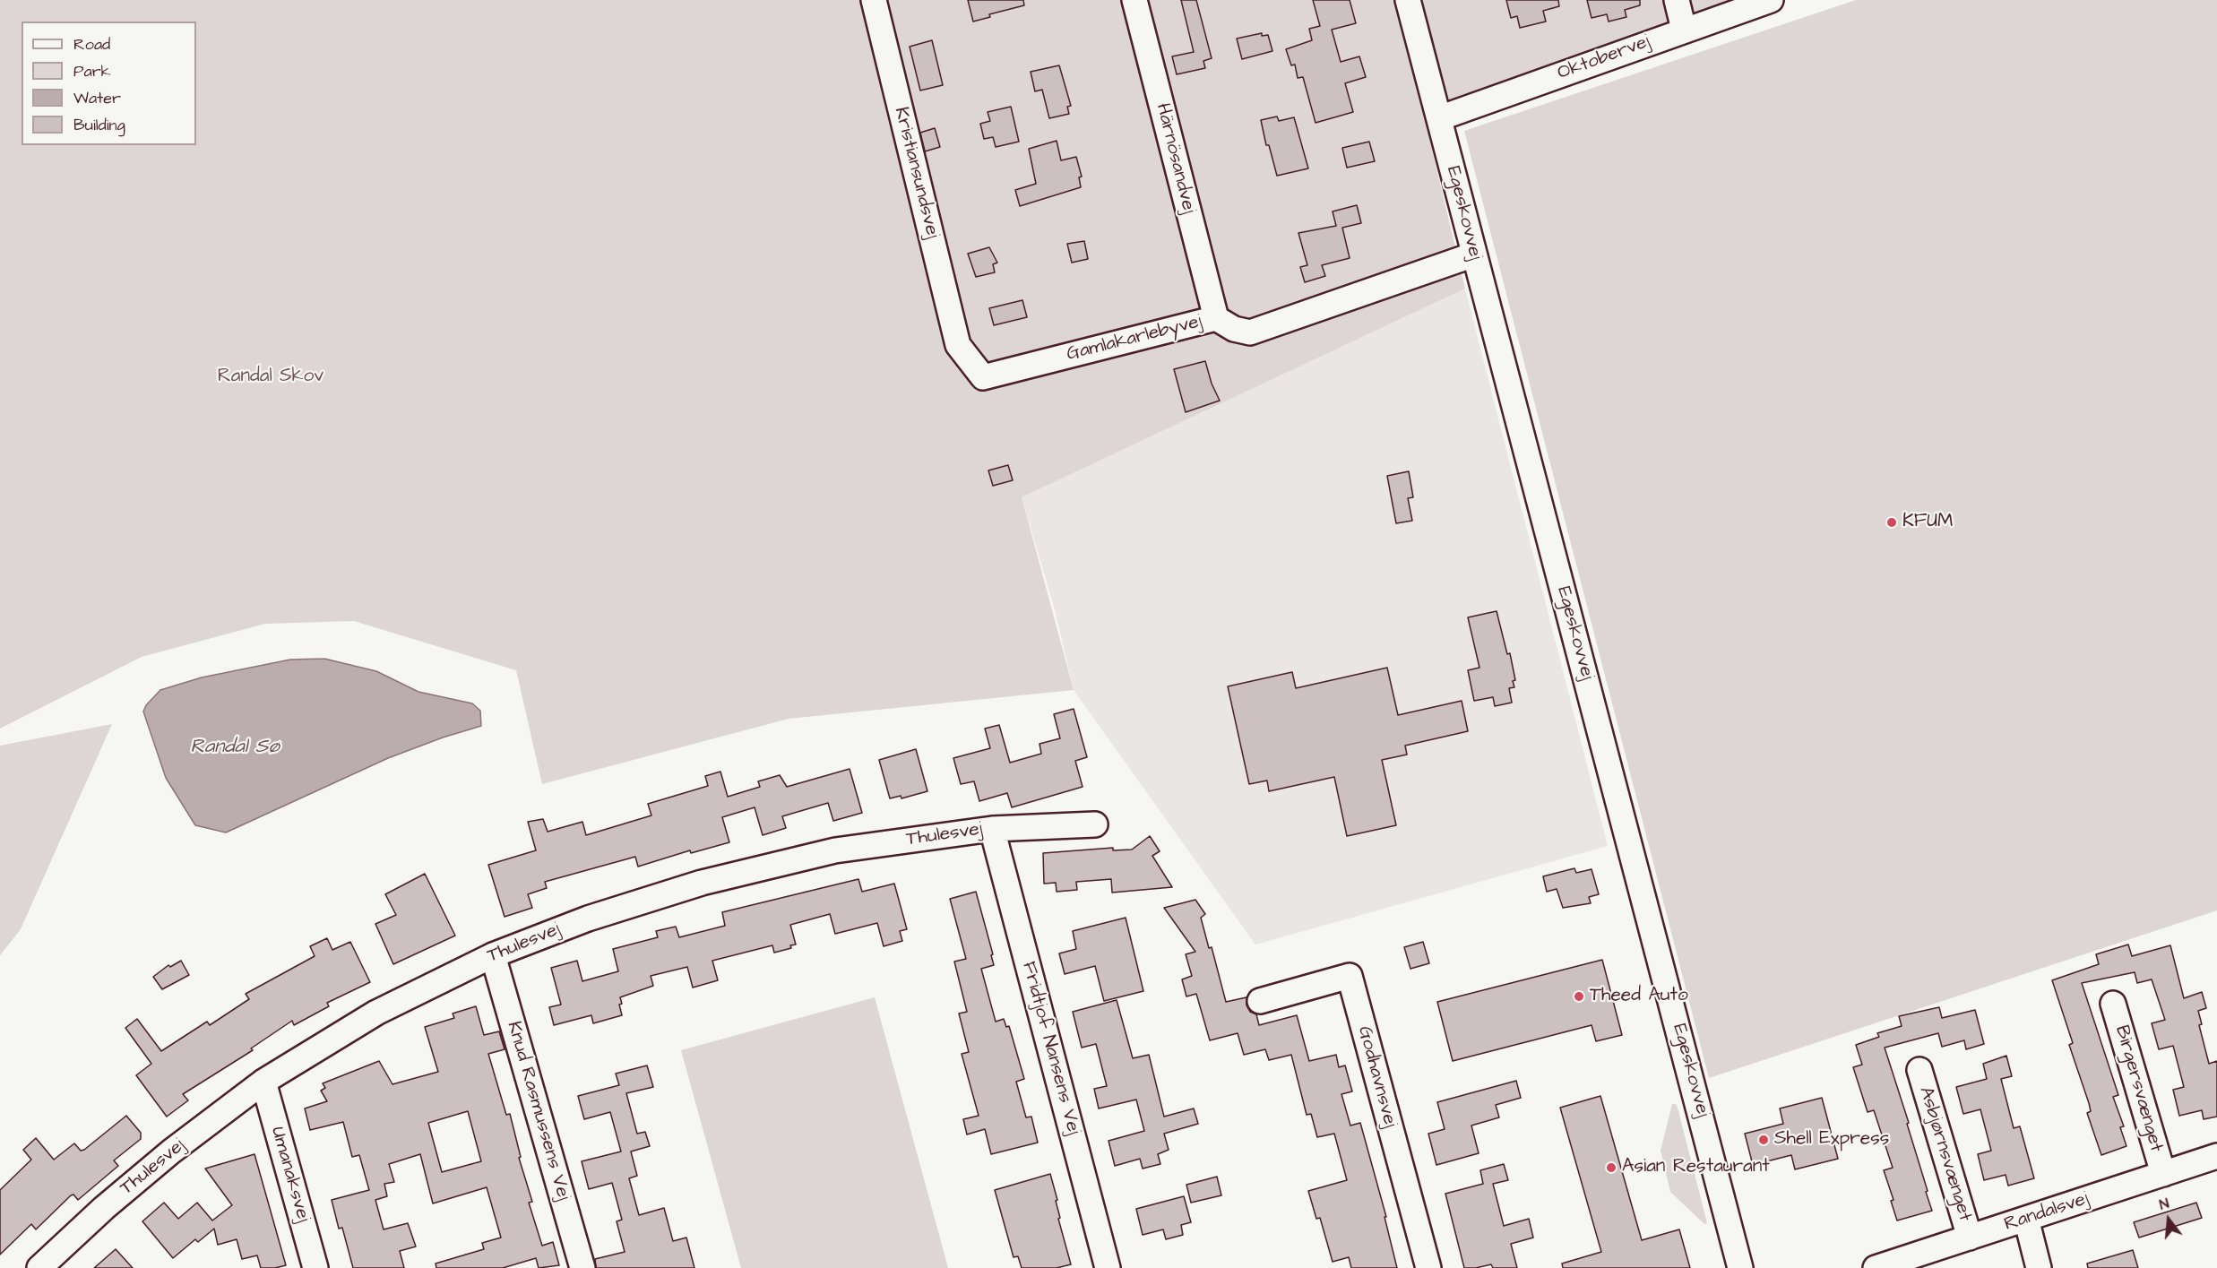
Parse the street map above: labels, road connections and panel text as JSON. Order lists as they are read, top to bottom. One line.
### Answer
{"streets":{"street":["Oktobervej","Härnösandvej","Kristiansundsvej","Egeskovvej","Gamlakarlebyvej","Thulesvej","Fridtjof Nansens Vej","Godhavnsvej","Birgersvænget","Knud Rasmussens Vej","Asbjørnsvænget","Umanaksvej","Randalsvej"]},"crossings":[["Oktobervej","Egeskovvej"],["Härnösandvej","Gamlakarlebyvej"],["Kristiansundsvej","Gamlakarlebyvej"],["Egeskovvej","Gamlakarlebyvej"],["Thulesvej","Fridtjof Nansens Vej"],["Thulesvej","Knud Rasmussens Vej"],["Thulesvej","Umanaksvej"],["Birgersvænget","Randalsvej"],["Asbjørnsvænget","Randalsvej"]],"water":["Randal Sø"],"parks":["Randal Skov"],"places":["KFUM","Theed Auto","Shell Express","Asian Restaurant"],"legend":["Road","Park","Water","Building"],"north":"top"}
